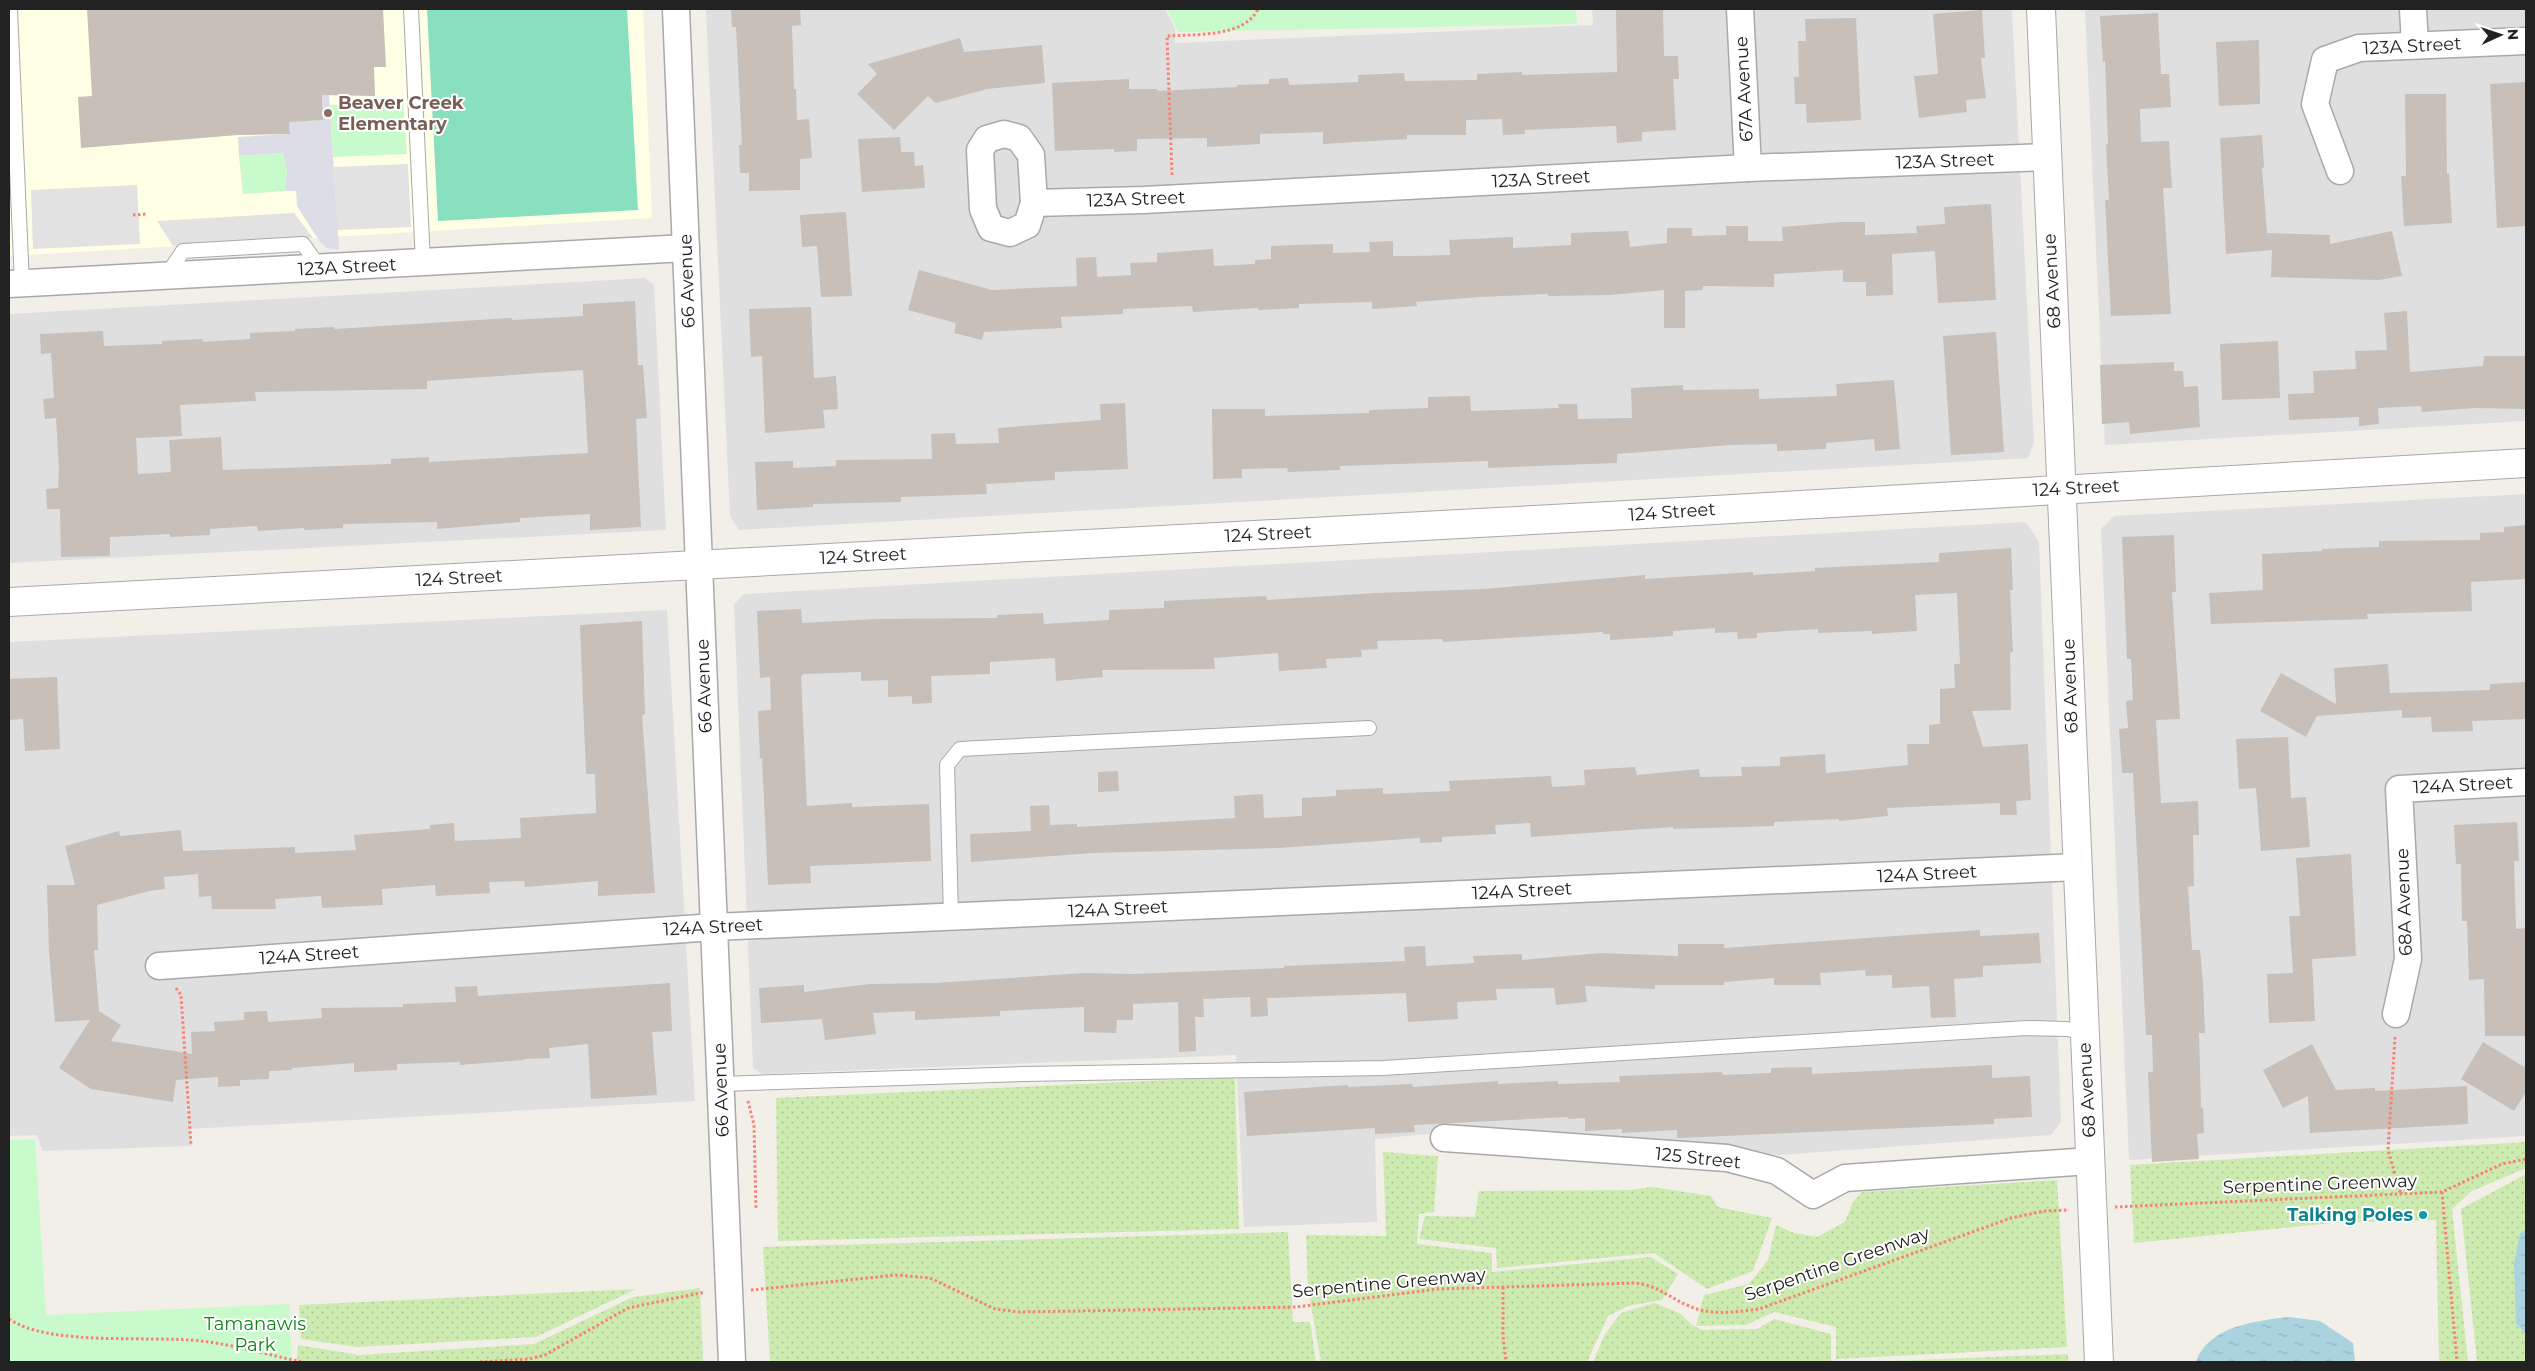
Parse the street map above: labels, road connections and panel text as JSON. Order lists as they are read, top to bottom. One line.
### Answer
{"streets":{"street":["123A Street","67A Avenue","66 Avenue","68 Avenue","124 Street","124A Street","68A Avenue","125 Street"],"path":["Serpentine Greenway"]},"crossings":[["123A Street","67A Avenue"],["123A Street","66 Avenue"],["123A Street","68 Avenue"],["66 Avenue","124 Street"],["66 Avenue","124A Street"],["68 Avenue","124 Street"],["68 Avenue","124A Street"],["68 Avenue","125 Street"],["124A Street","68A Avenue"]],"parks":["Tamanawis Park"],"places":["Beaver Creek Elementary","Talking Poles"],"north":"right"}
